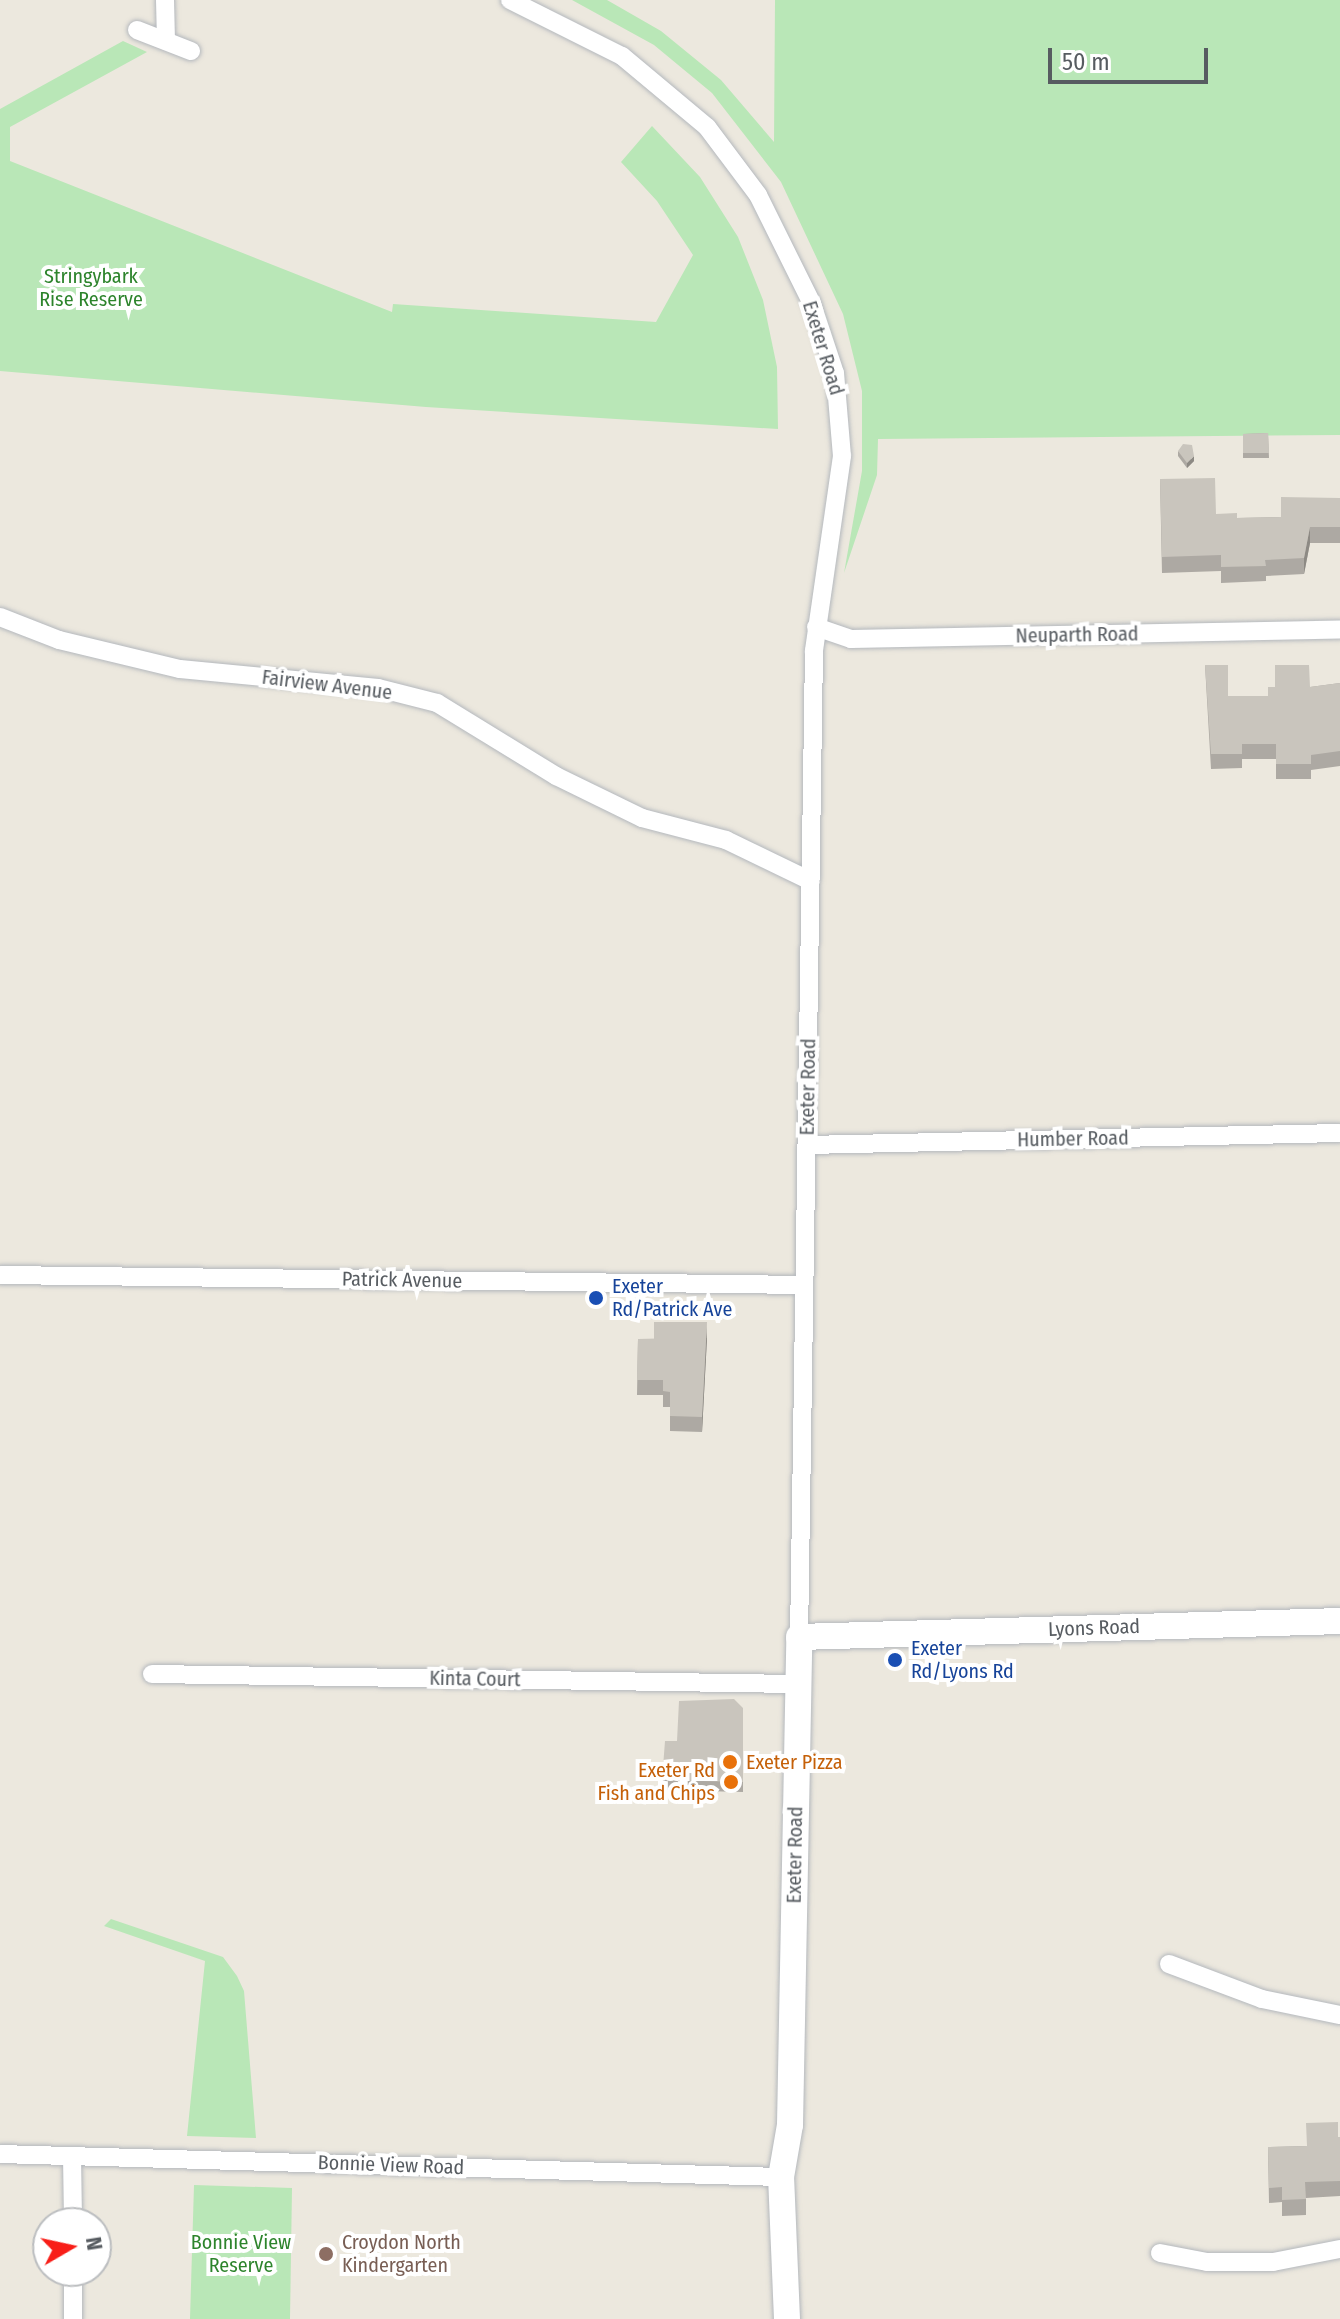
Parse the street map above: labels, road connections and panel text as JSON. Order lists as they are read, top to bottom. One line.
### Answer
{"streets":{"main road":["Exeter Road","Lyons Road"],"street":["Neuparth Road","Fairview Avenue","Humber Road","Patrick Avenue","Kinta Court","Bonnie View Road"]},"crossings":[["Exeter Road","Neuparth Road"],["Exeter Road","Fairview Avenue"],["Exeter Road","Humber Road"],["Exeter Road","Patrick Avenue"],["Exeter Road","Lyons Road"],["Exeter Road","Kinta Court"],["Exeter Road","Bonnie View Road"]],"parks":["Stringybark Rise Reserve","Bonnie View Reserve"],"places":["Exeter Rd/Patrick Ave","Exeter Rd/Lyons Rd","Exeter Pizza","Exeter Rd Fish and Chips","Croydon North Kindergarten"],"scale_bar":"50 m","north":"right"}
